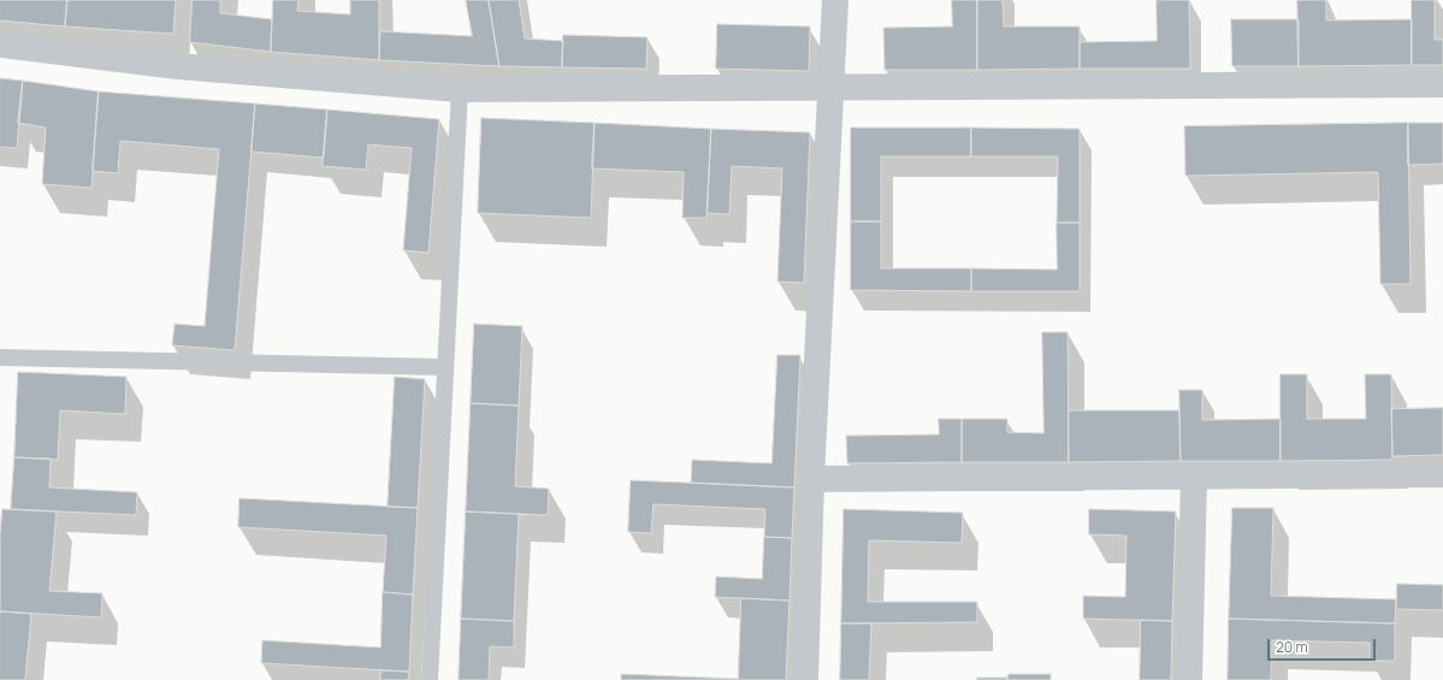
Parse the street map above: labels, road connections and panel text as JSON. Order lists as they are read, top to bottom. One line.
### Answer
{"scale_bar":"20 m"}
